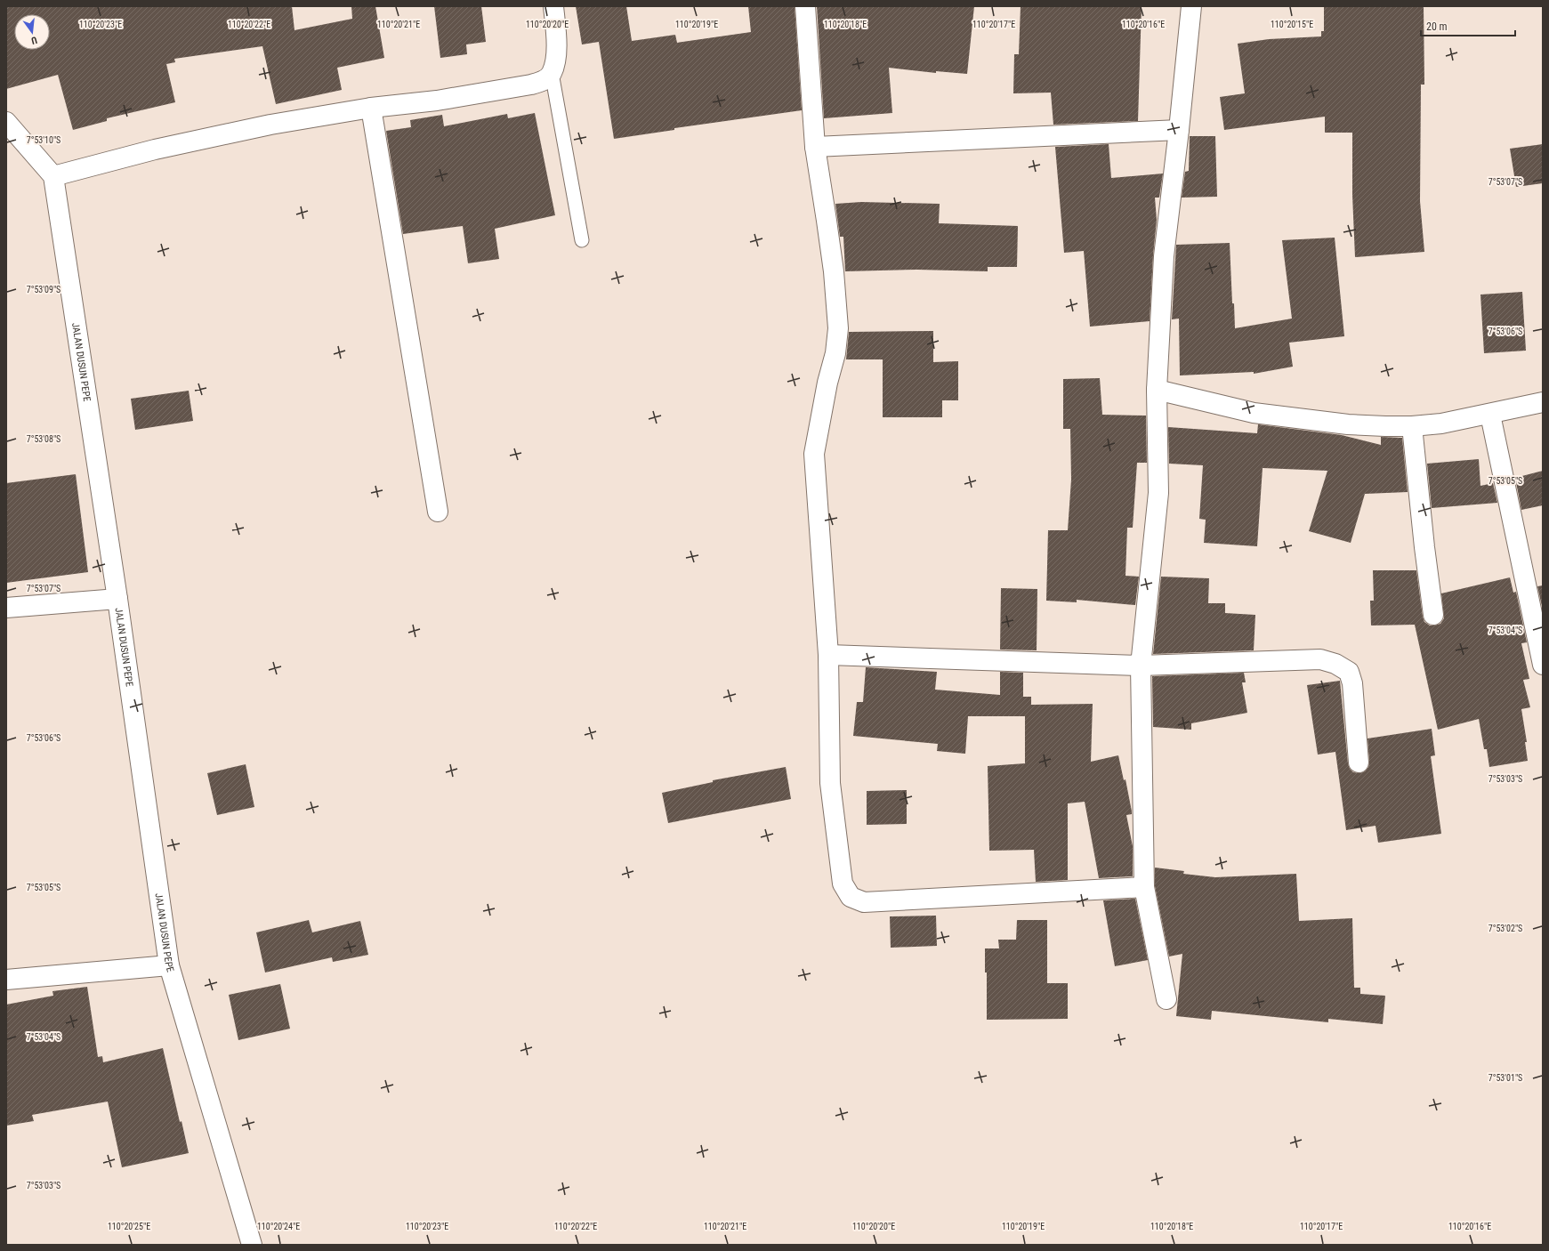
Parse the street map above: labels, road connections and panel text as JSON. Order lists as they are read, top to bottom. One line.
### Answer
{"streets":{"street":["JALAN DUSUN PEPE"]},"scale_bar":"20 m","north":"bottom","coordinates":["110°20'23\"E","110°20'22\"E","110°20'21\"E","110°20'20\"E","110°20'19\"E","110°20'18\"E","110°20'17\"E","110°20'16\"E","110°20'15\"E","7°53'10\"S","7°53'07\"S","7°53'09\"S","7°53'06\"S","7°53'08\"S","7°53'05\"S","7°53'04\"S","7°53'03\"S","7°53'02\"S","7°53'01\"S","110°20'25\"E","110°20'24\"E"]}
